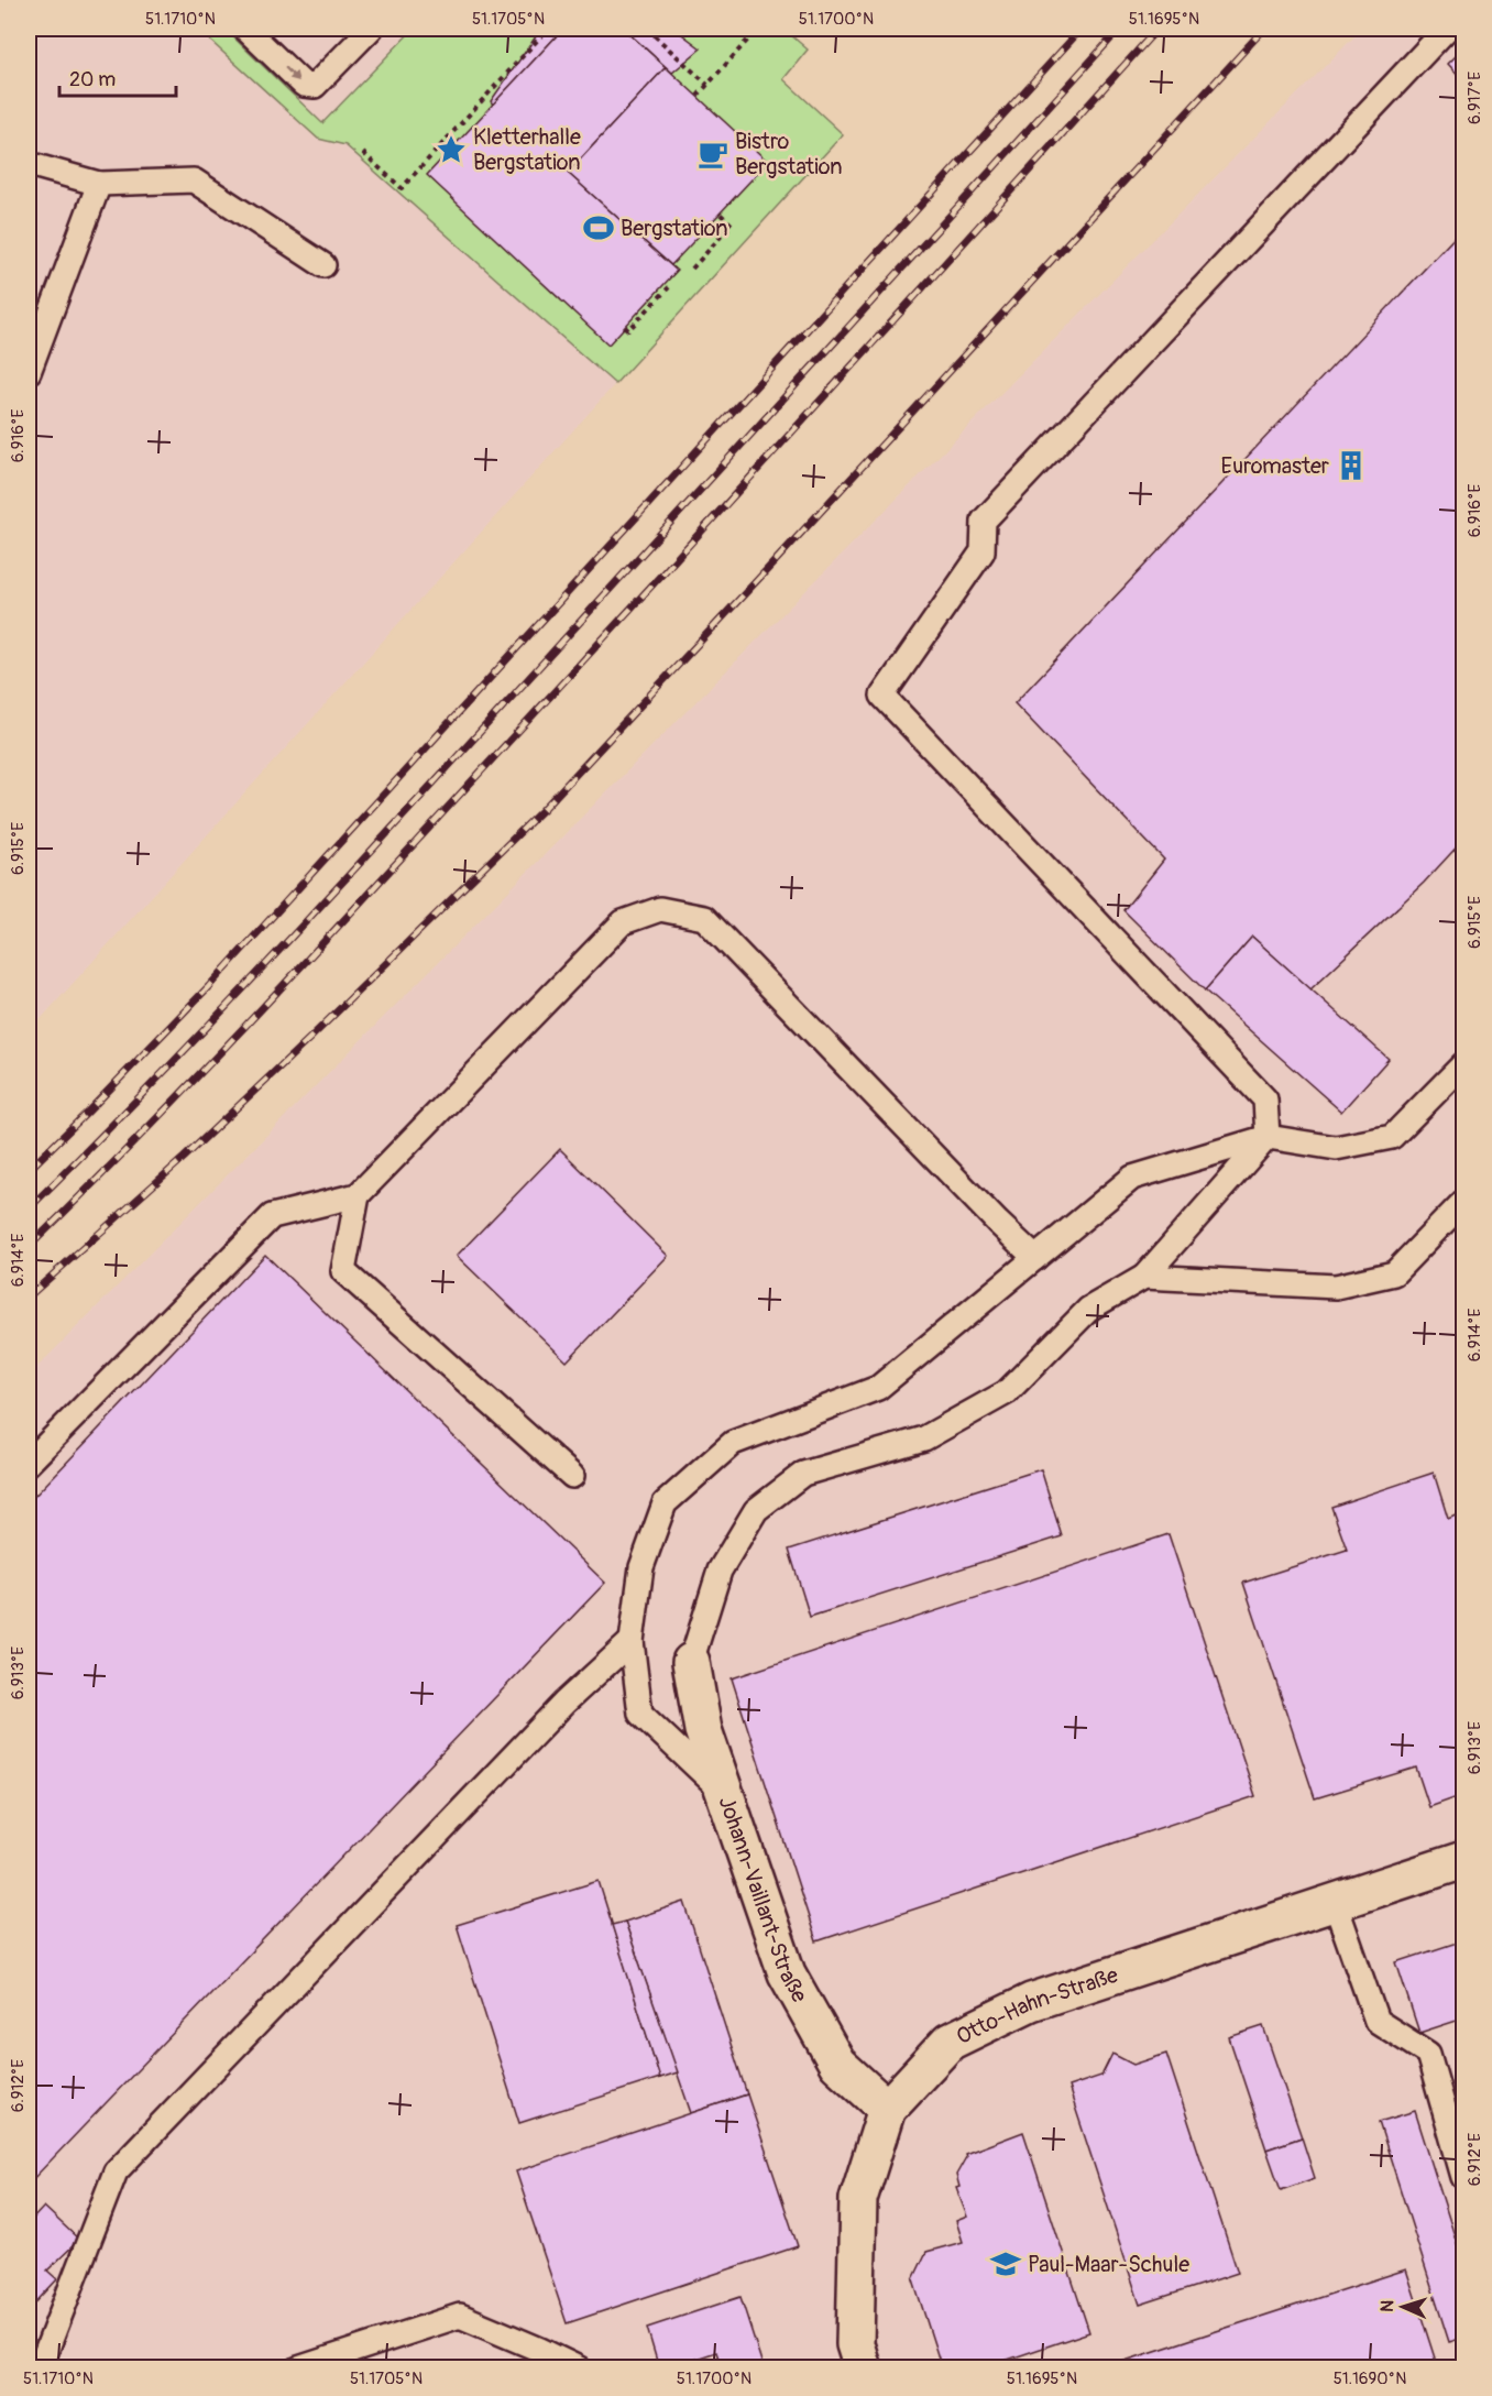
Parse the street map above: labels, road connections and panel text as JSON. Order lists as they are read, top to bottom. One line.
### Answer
{"streets":{"street":["Johann-Vaillant-Straße","Otto-Hahn-Straße"]},"crossings":[["Johann-Vaillant-Straße","Otto-Hahn-Straße"]],"places":{"place":["Kletterhalle Bergstation"],"cafe":["Bistro Bergstation"],"sports":["Bergstation"],"building":["Euromaster"],"school or university":["Paul-Maar-Schule"]},"scale_bar":"20 m","north":"left","coordinates":["51.1710°N","51.1705°N","51.1700°N","51.1695°N","6.917°E","6.916°E","6.915°E","6.914°E","6.913°E","6.912°E","51.1690°N"]}
